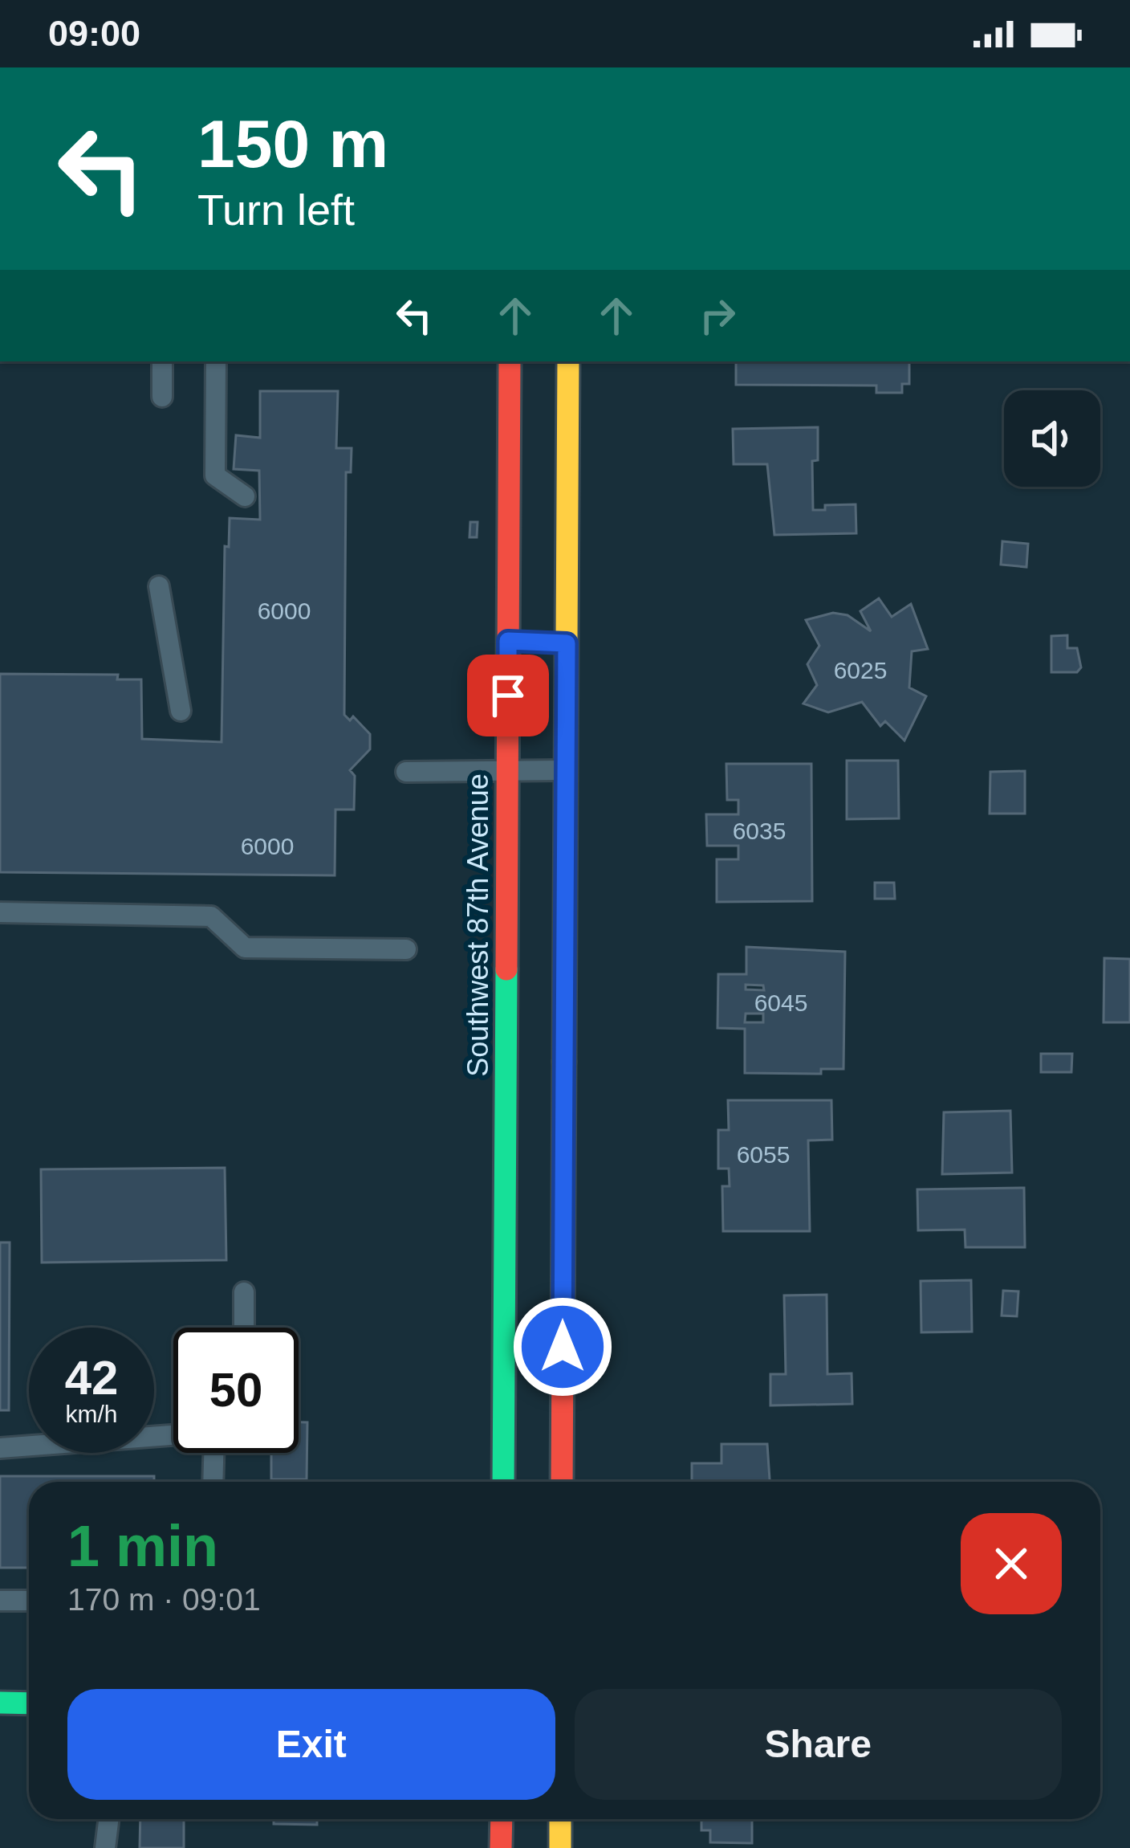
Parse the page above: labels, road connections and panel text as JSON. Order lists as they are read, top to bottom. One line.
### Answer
{"streets":{"main road":["Southwest 87th Avenue"]},"house_numbers":["6000","6025","6035","6000","6045","6055"],"page":{"status":"09:00","turn":["150 m","Turn left"],"speed":"42 km/h","limit":"50","heading":["1 min","170 m · 09:01"],"buttons":["Exit","Share"]}}
